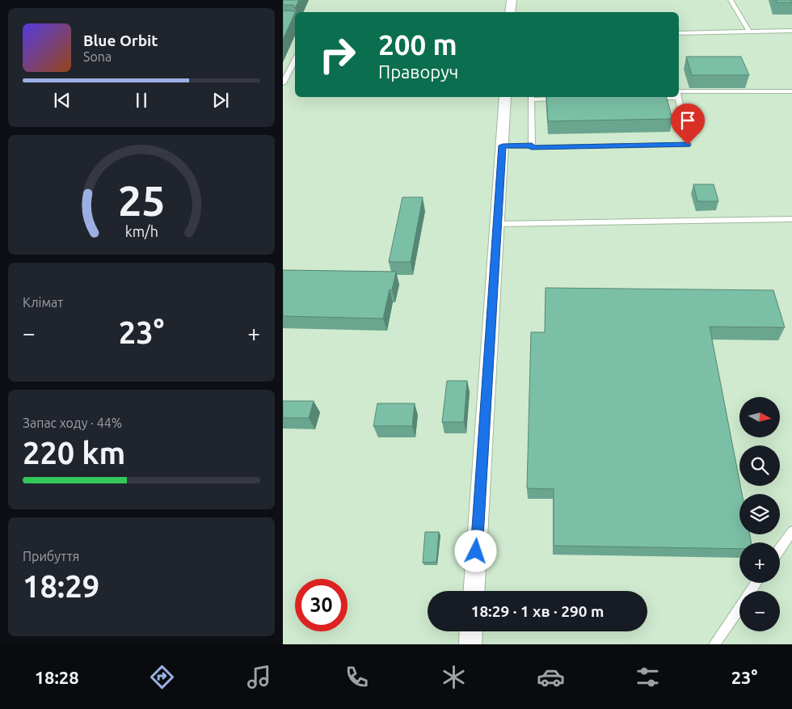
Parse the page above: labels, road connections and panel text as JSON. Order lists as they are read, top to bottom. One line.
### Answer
{"north":"right","page":{"turn":["200 m","Праворуч"],"song":["Blue Orbit","Sona"],"tile":["Клімат",["Запас ходу · 44%","220 km"],["Прибуття","18:29"]],"heat":["−","23°","+"],"map_buttons":["+","−"],"limit":"30","trip":"18:29 · 1 хв · 290 m","tabs":["18:28","23°"],"gauge":["25","km/h"]}}
